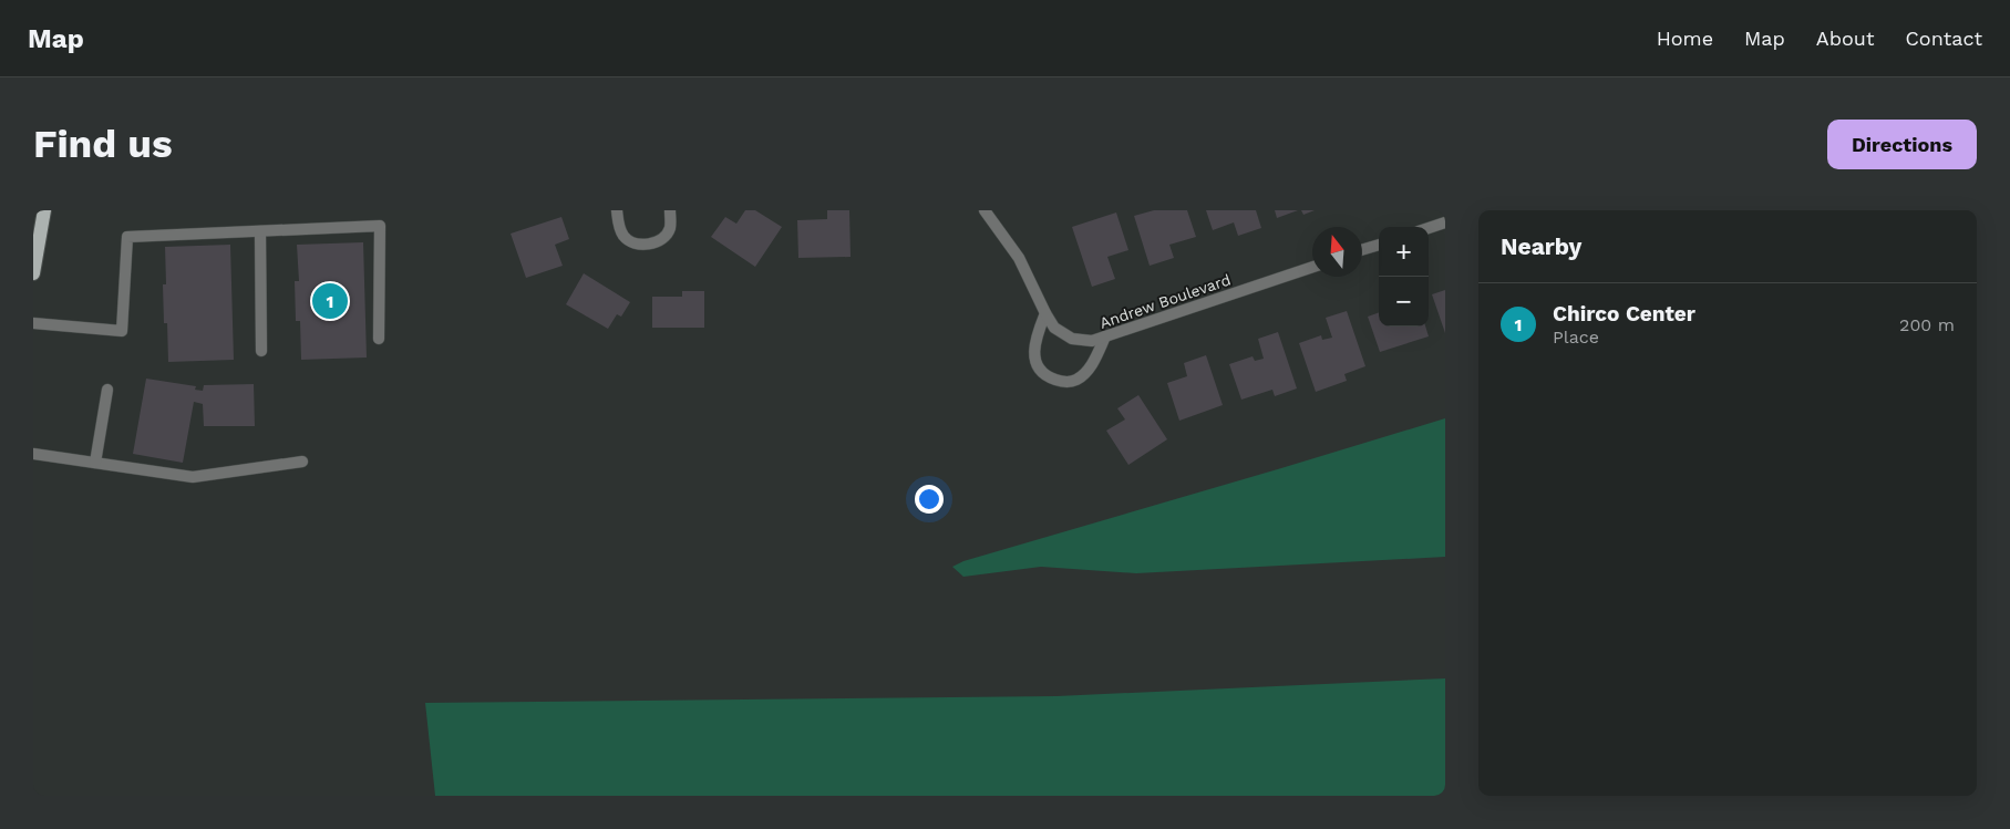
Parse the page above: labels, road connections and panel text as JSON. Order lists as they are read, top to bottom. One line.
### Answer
{"streets":{"street":["Andrew Boulevard"]},"north":"top","page":{"header":"Map","nav":["Home","Map","About","Contact"],"buttons":"Directions","title":"Find us","heading":"Nearby","map_buttons":["+","−"],"pins":"1","list":[{"mark":"1","name":"Chirco Center","note":"Place","value":"200 m"}]}}
